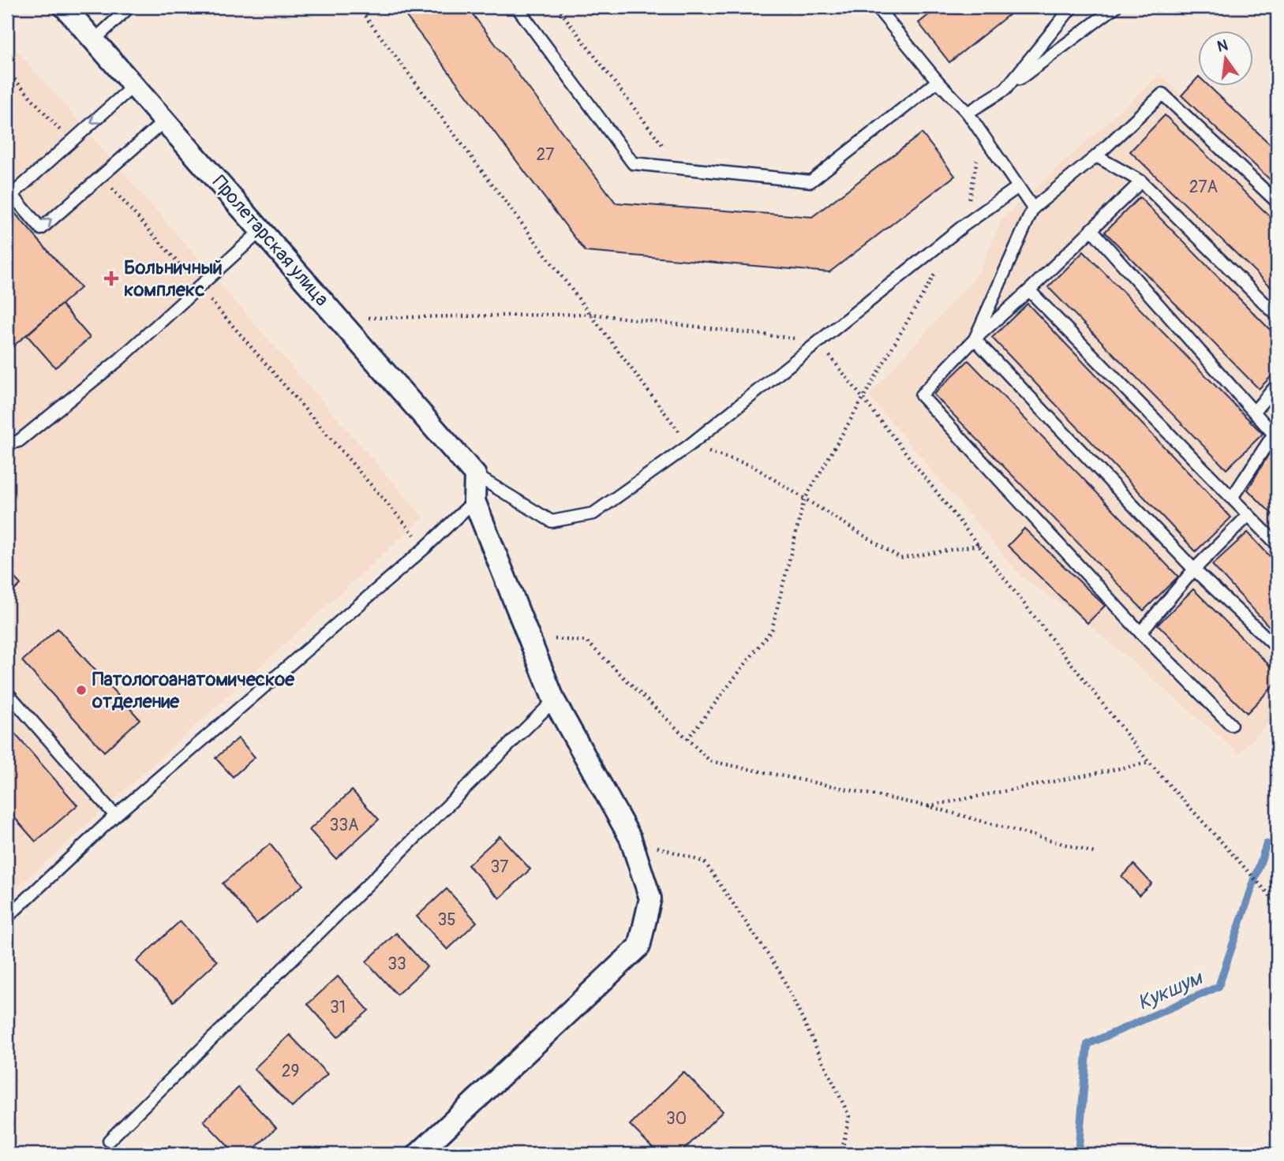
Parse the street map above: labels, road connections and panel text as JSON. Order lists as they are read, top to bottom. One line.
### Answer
{"streets":{"street":["Пролетарская улица"]},"water":["Кукшум"],"places":{"health":["Больничный комплекс"],"other":["Патологоанатомическое отделение"]},"house_numbers":["27","27А","33А","37","35","33","31","29","30"],"north":"top"}
